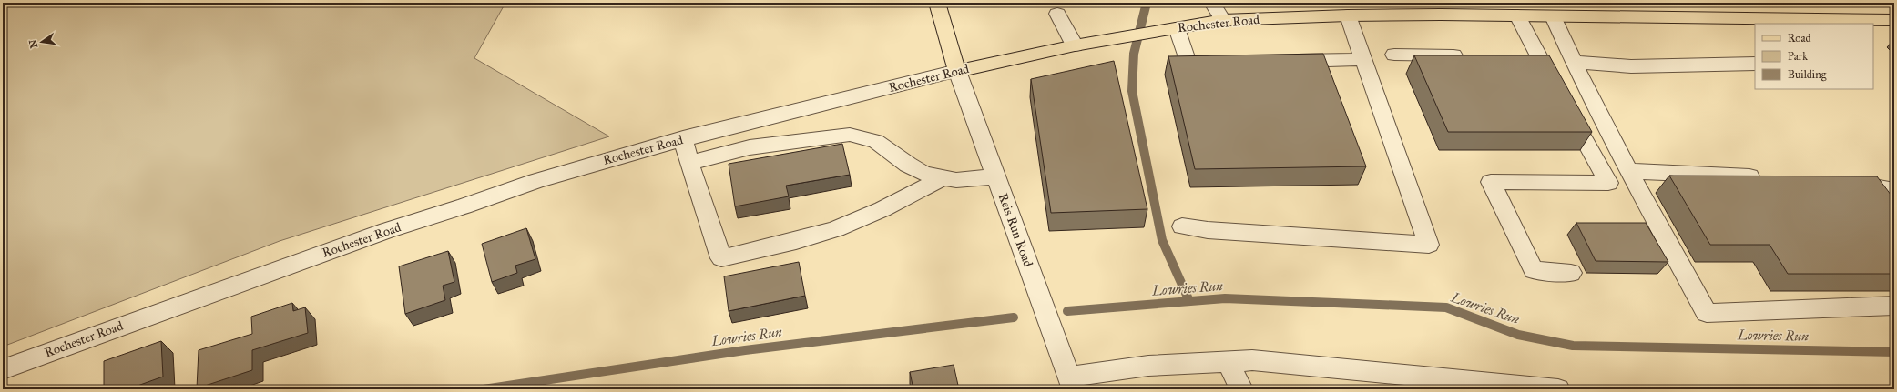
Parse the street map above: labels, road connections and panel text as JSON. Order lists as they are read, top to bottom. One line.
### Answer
{"streets":{"main road":["Rochester Road"],"street":["Reis Run Road"]},"crossings":[["Rochester Road","Reis Run Road"]],"water":["Lowries Run"],"legend":["Road","Park","Building"],"north":"left"}
